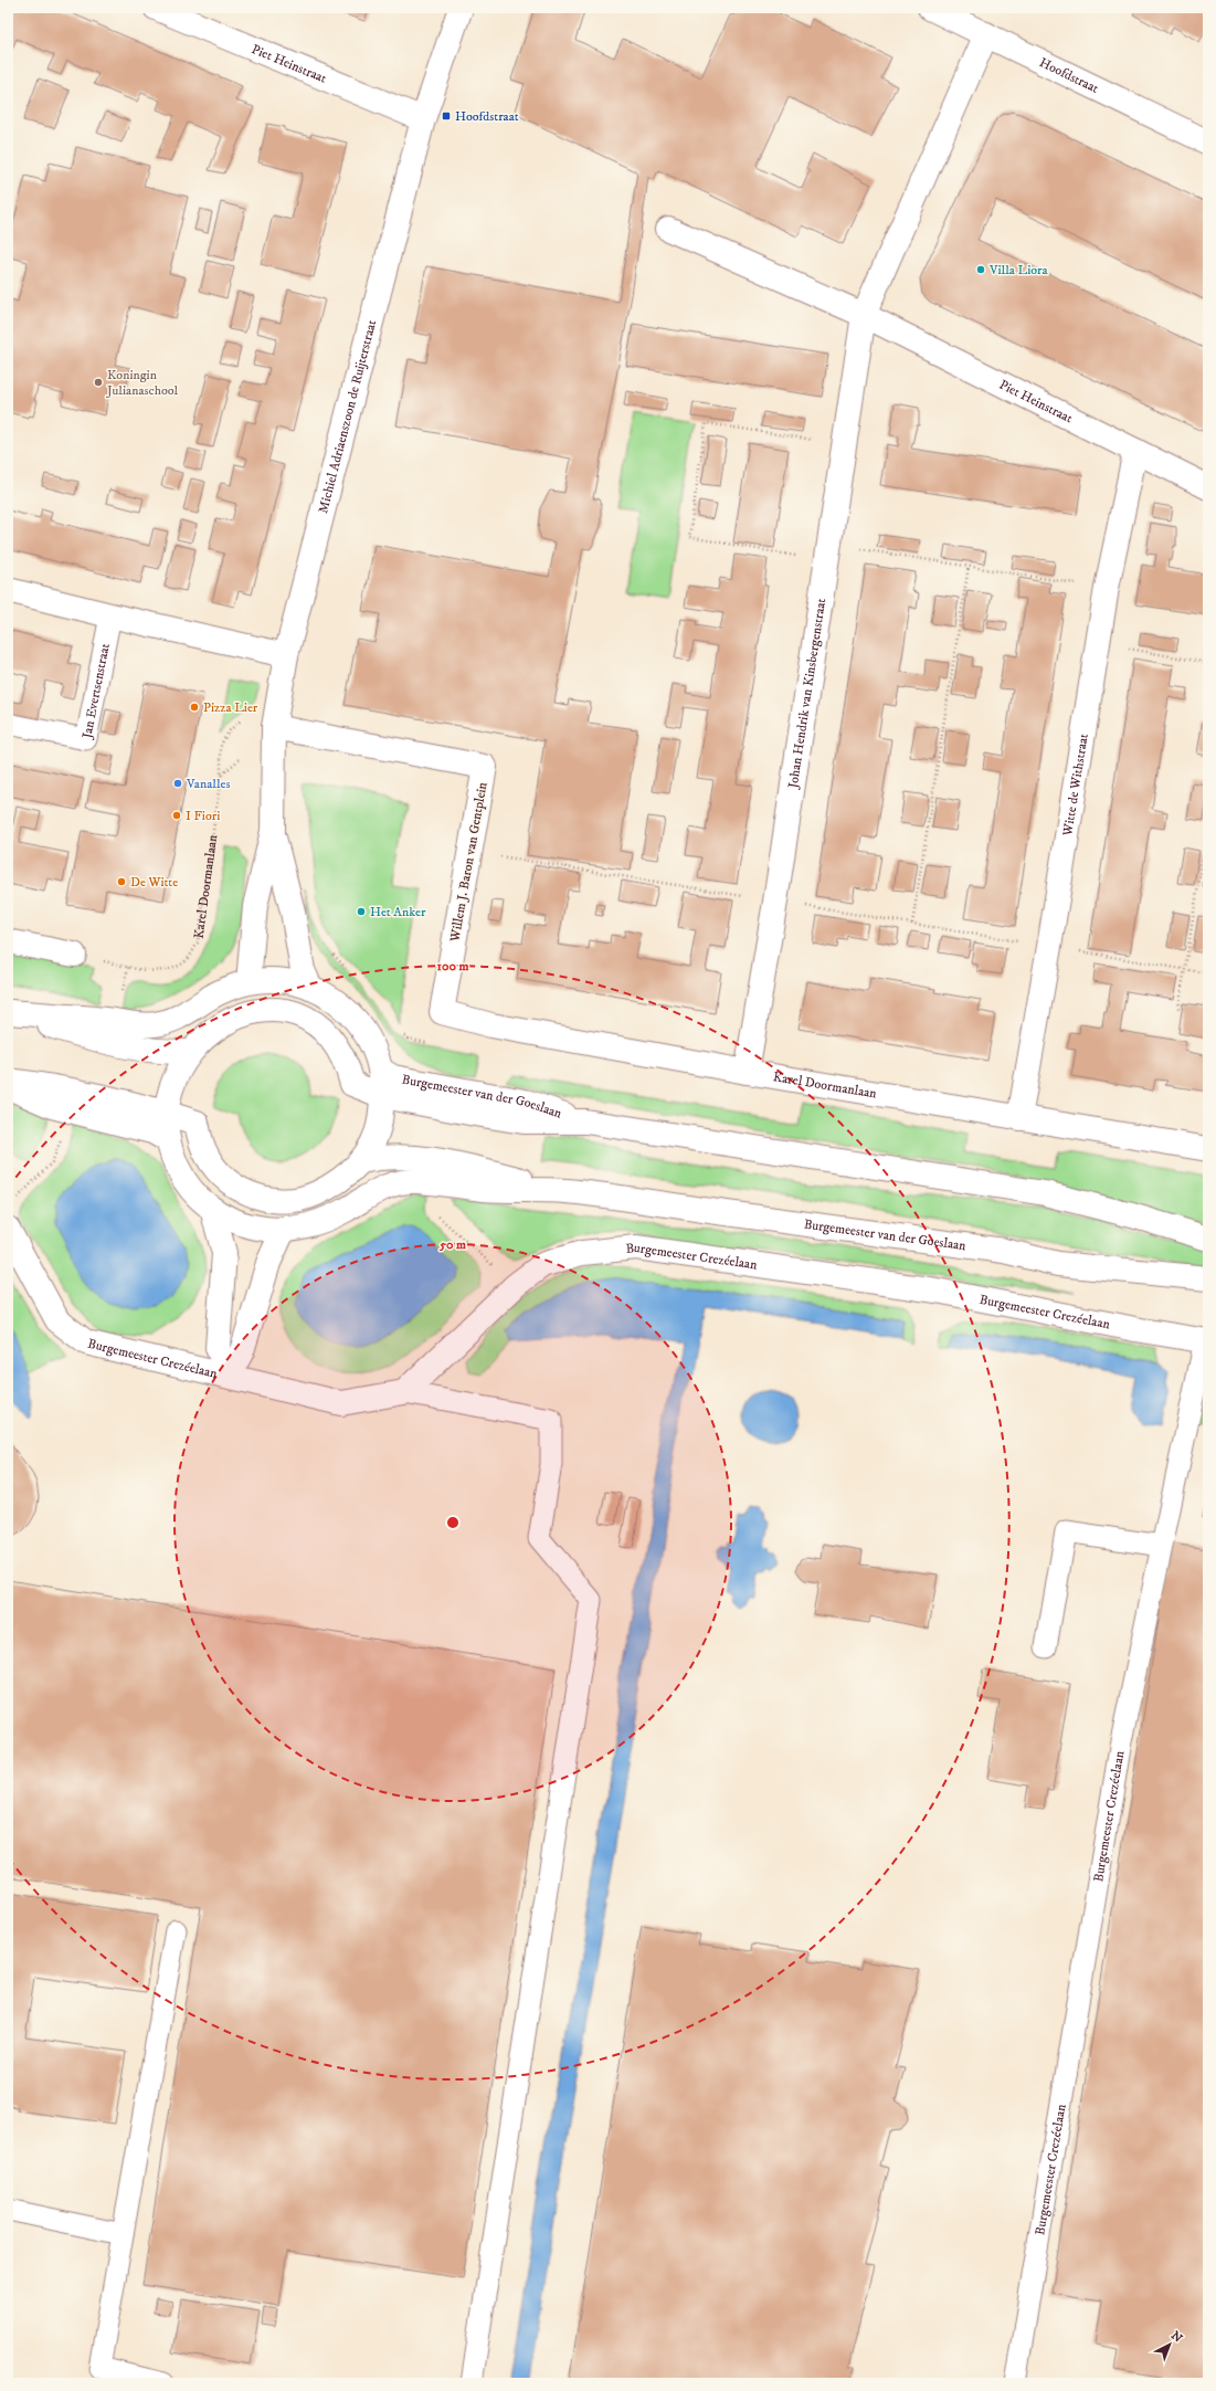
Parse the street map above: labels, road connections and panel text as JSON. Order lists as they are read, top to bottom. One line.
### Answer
{"streets":{"street":["Piet Heinstraat","Hoofdstraat","Michiel Adriaenszoon de Ruijterstraat","Johan Hendrik van Kinsbergenstraat","Witte de Withstraat","Willem J. Baron van Gentplein","Karel Doormanlaan","Burgemeester van der Goeslaan","Burgemeester Crezéelaan"],"lane":["Jan Evertsenstraat"]},"crossings":[["Piet Heinstraat","Michiel Adriaenszoon de Ruijterstraat"],["Piet Heinstraat","Johan Hendrik van Kinsbergenstraat"],["Piet Heinstraat","Witte de Withstraat"],["Michiel Adriaenszoon de Ruijterstraat","Willem J. Baron van Gentplein"],["Michiel Adriaenszoon de Ruijterstraat","Burgemeester van der Goeslaan"],["Johan Hendrik van Kinsbergenstraat","Karel Doormanlaan"],["Witte de Withstraat","Karel Doormanlaan"],["Willem J. Baron van Gentplein","Karel Doormanlaan"],["Burgemeester van der Goeslaan","Burgemeester Crezéelaan"]],"places":{"transit":["Hoofdstraat"],"other":["Villa Liora","Koningin Julianaschool","Pizza Lier","Vanalles","I Fiori","De Witte","Het Anker"]},"north":"top right","rings":["100 m","50 m"]}
